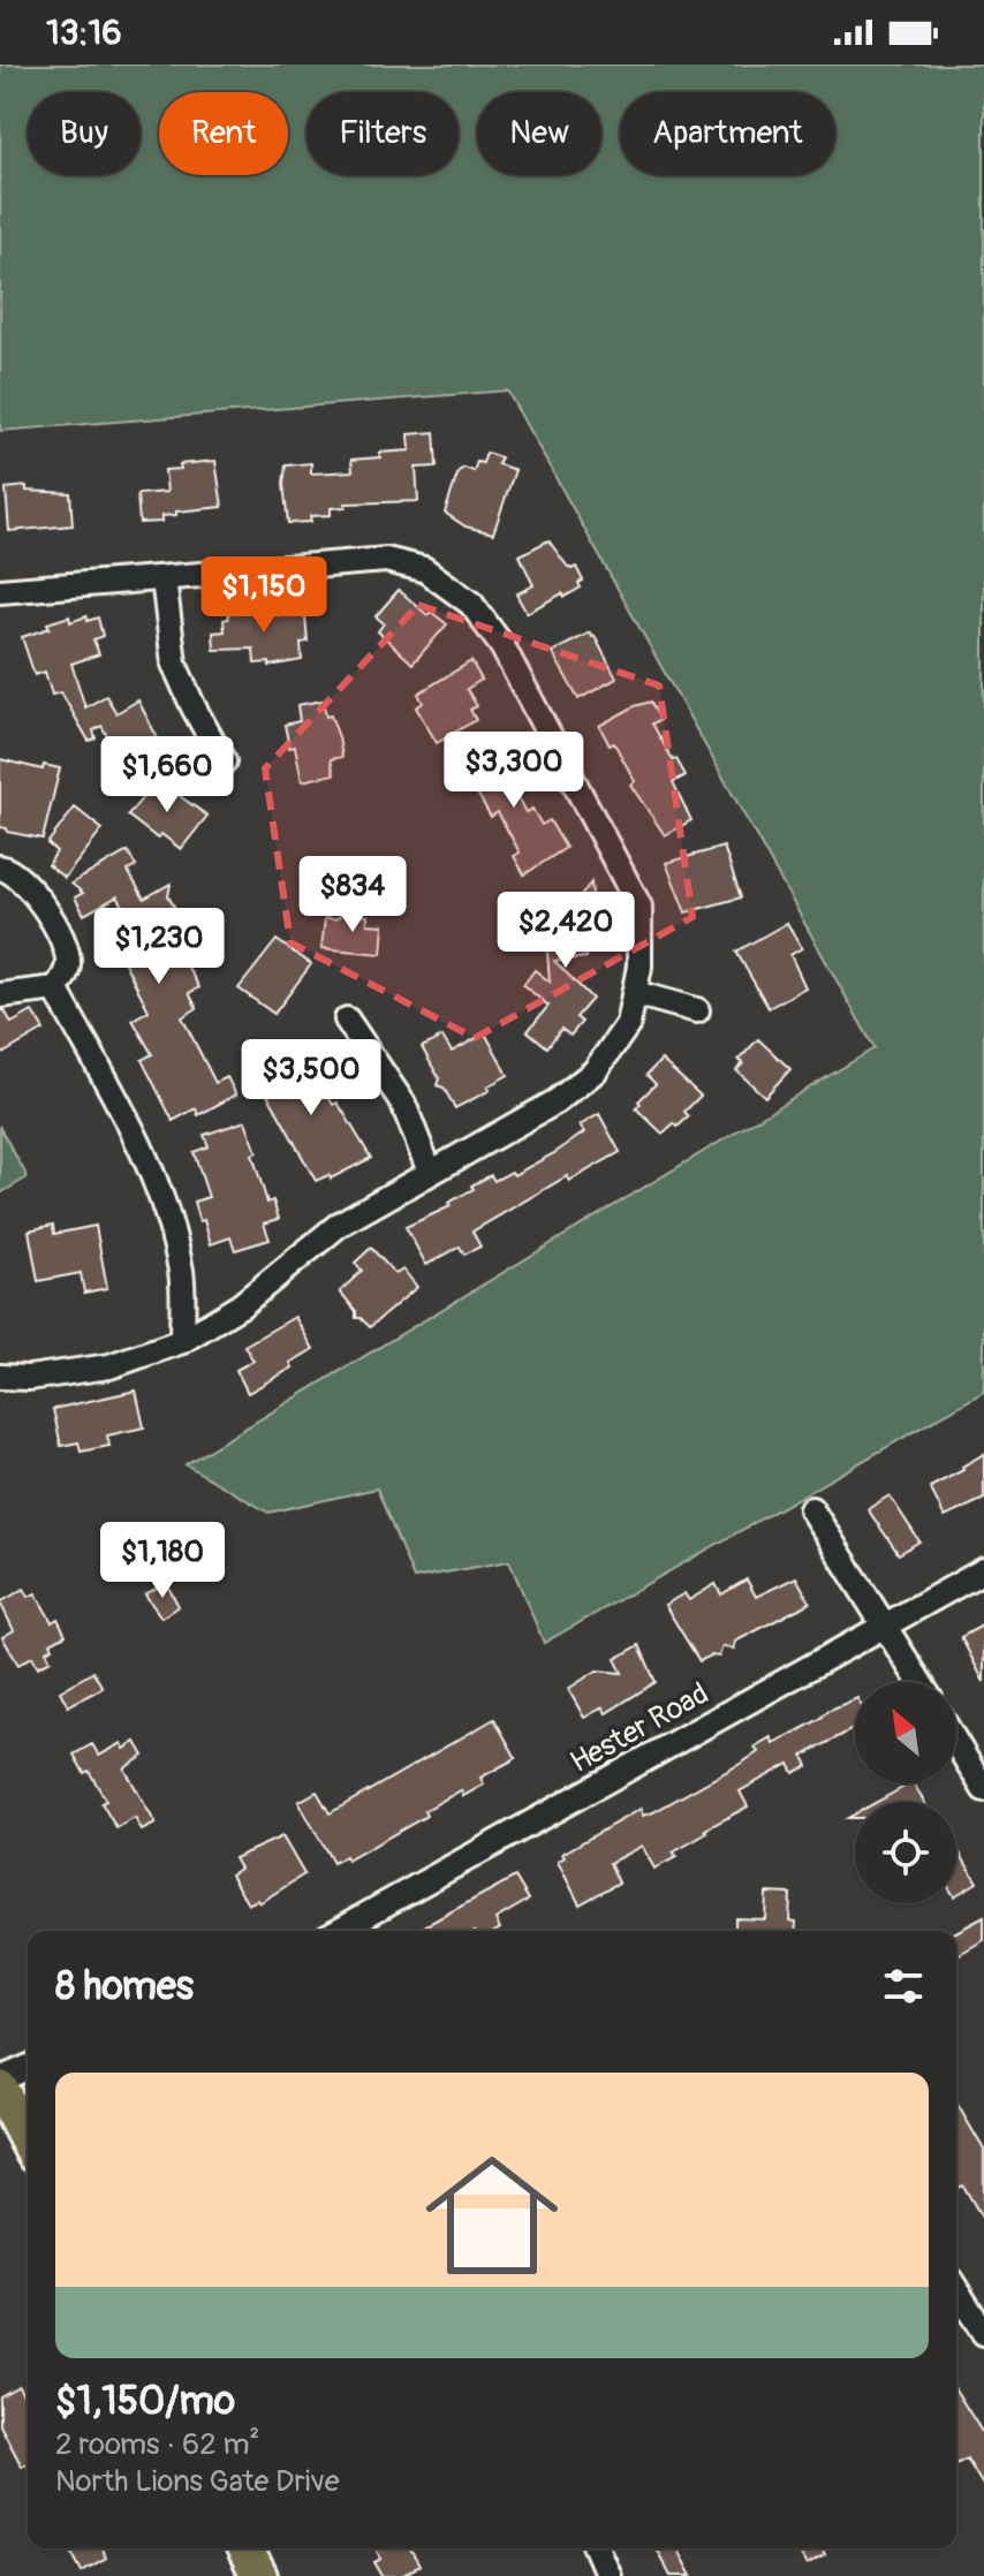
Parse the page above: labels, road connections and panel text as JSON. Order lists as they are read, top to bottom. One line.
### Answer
{"streets":{"street":["Hester Road"]},"north":"top left","page":{"status":"13:16","chip":["Buy","Rent","Filters","New","Apartment"],"price":["$1,150","$3,300","$1,660","$834","$2,420","$1,230","$3,500","$1,180"],"heading":"8 homes","list":[{"name":"$1,150/mo","note":"2 rooms · 62 m² · North Lions Gate Drive"}]}}
